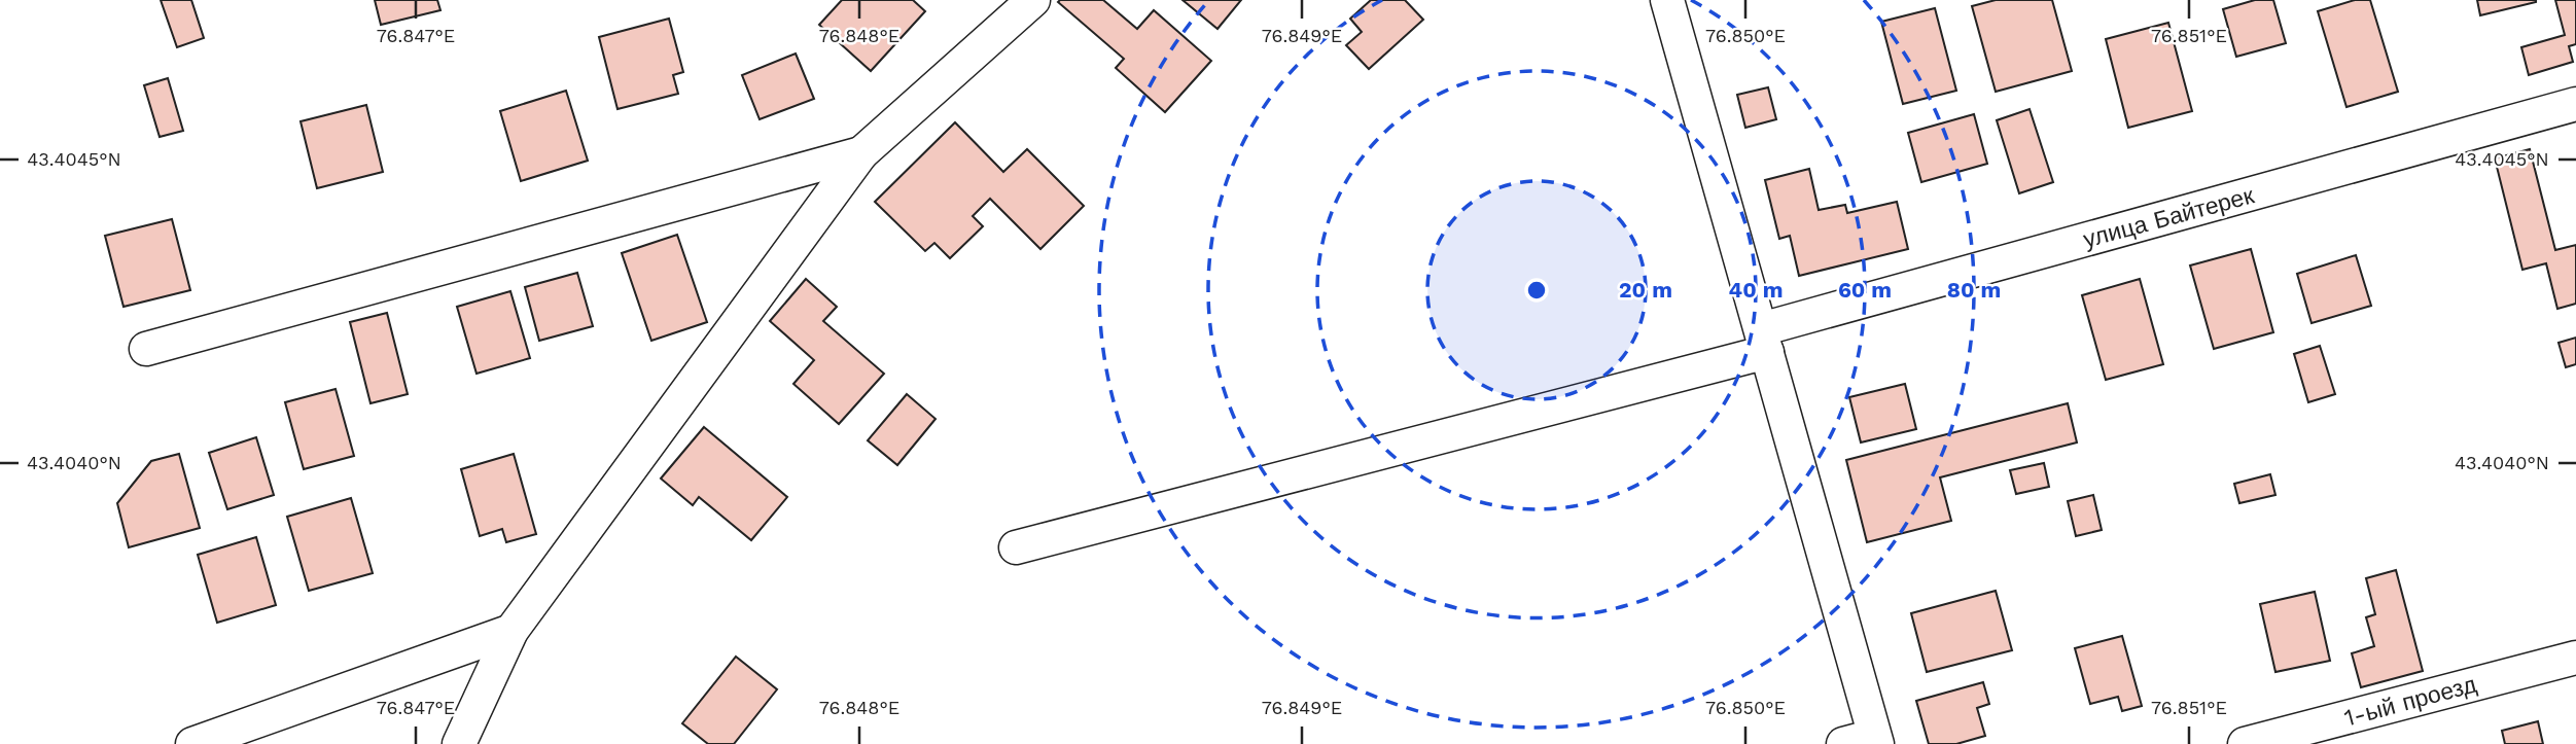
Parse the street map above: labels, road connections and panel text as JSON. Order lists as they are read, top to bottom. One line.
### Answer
{"streets":{"street":["улица Байтерек","1-ый проезд"]},"coordinates":["76.847°E","76.848°E","76.849°E","76.850°E","76.851°E","43.4045°N","43.4040°N"],"rings":["20 m","40 m","60 m","80 m"]}
